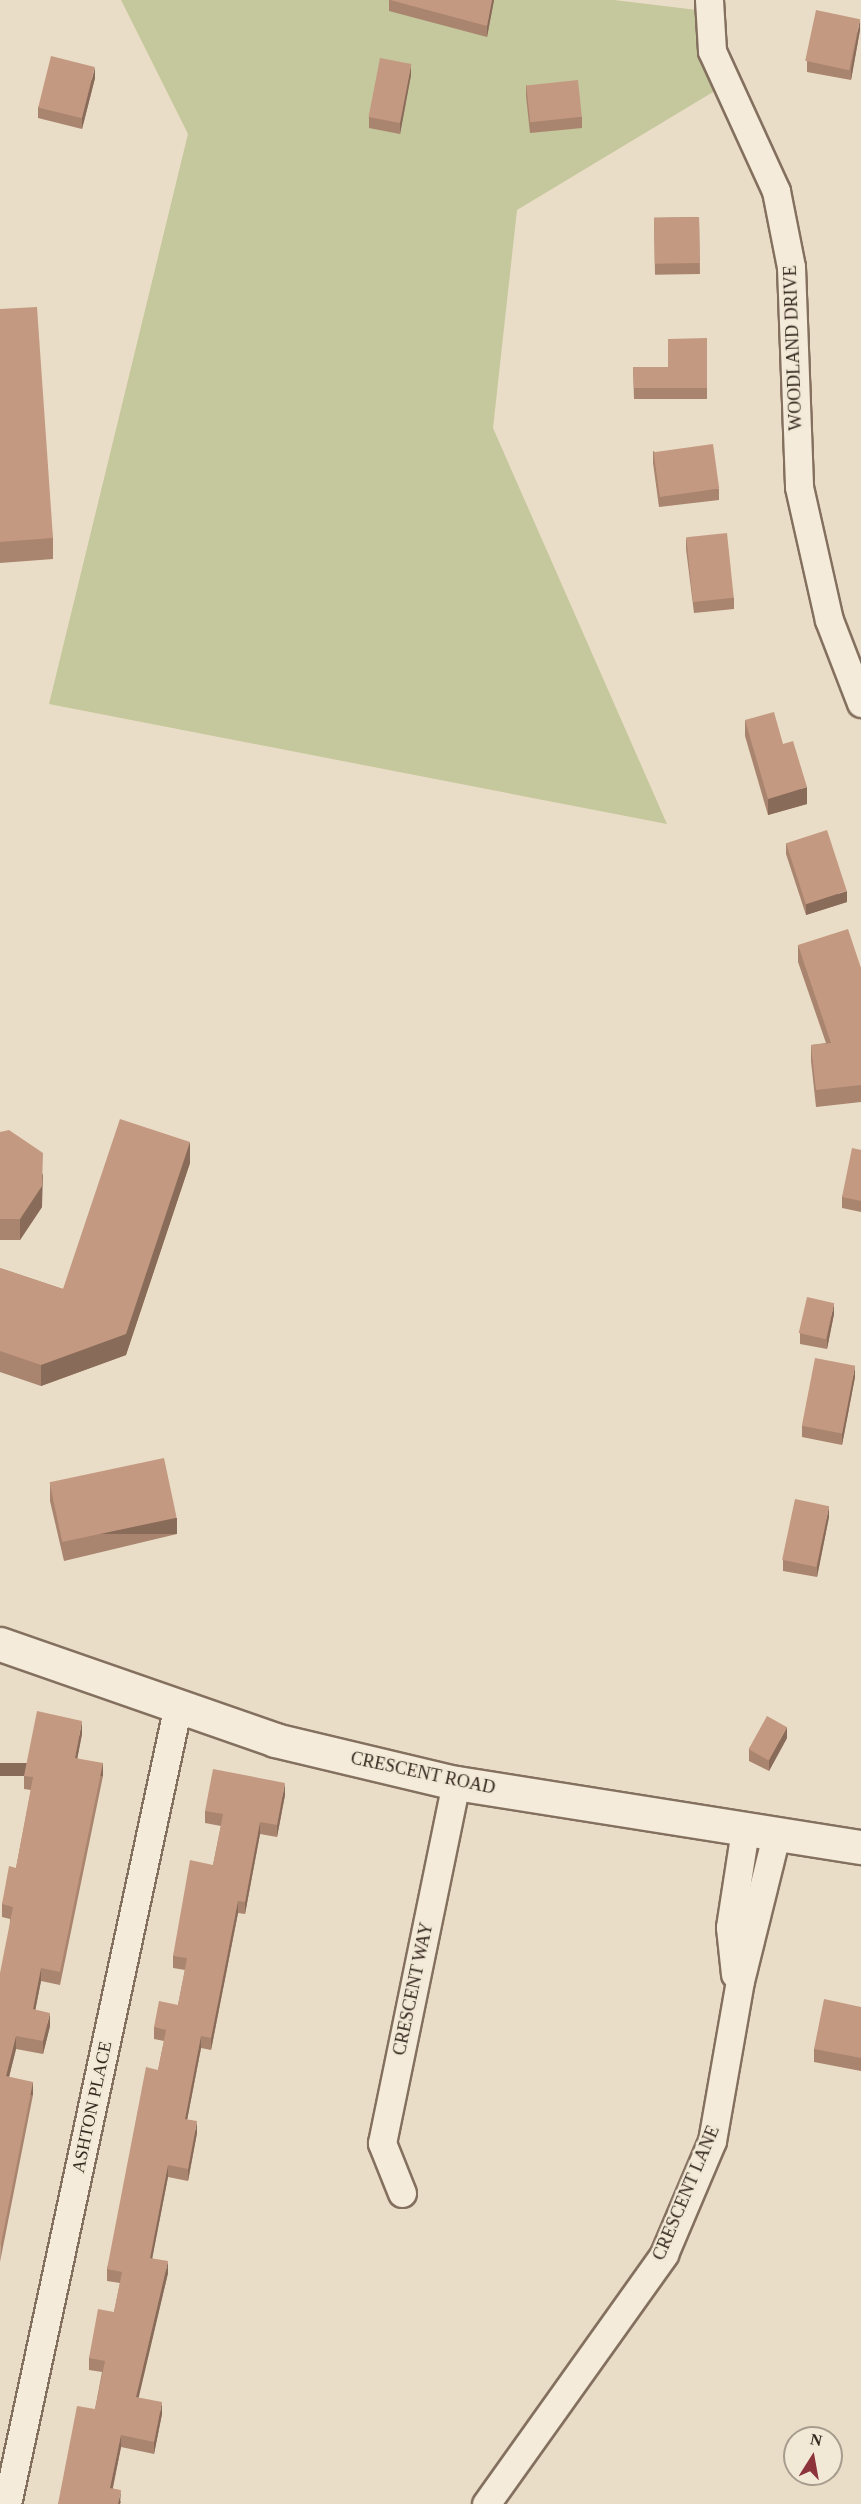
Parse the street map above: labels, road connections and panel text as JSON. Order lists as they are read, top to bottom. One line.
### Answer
{"streets":{"street":["WOODLAND DRIVE","CRESCENT ROAD","CRESCENT WAY","ASHTON PLACE","CRESCENT LANE"]},"crossings":[["CRESCENT ROAD","CRESCENT WAY"],["CRESCENT ROAD","ASHTON PLACE"],["CRESCENT ROAD","CRESCENT LANE"]],"north":"top"}
